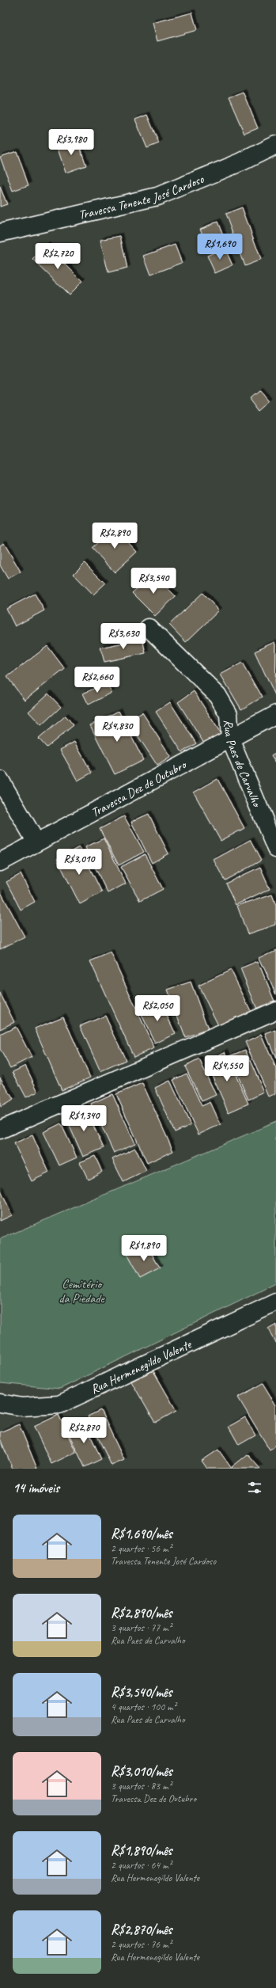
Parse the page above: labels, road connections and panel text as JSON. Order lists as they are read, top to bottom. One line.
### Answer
{"streets":{"street":["Travessa Tenente José Cardoso","Rua Paes de Carvalho","Travessa Dez de Outubro","Rua Hermenegildo Valente"]},"crossings":[["Rua Paes de Carvalho","Travessa Dez de Outubro"]],"parks":["Cemitério da Piedade"],"page":{"price":["R$3,980","R$1,690","R$2,720","R$2,890","R$3,540","R$3,630","R$2,660","R$4,830","R$3,010","R$2,050","R$4,550","R$1,340","R$1,890","R$2,870"],"heading":"14 imóveis","list":[{"name":"R$1,690/mês","note":"2 quartos · 56 m² · Travessa Tenente José Cardoso"},{"name":"R$2,890/mês","note":"3 quartos · 77 m² · Rua Paes de Carvalho"},{"name":"R$3,540/mês","note":"4 quartos · 100 m² · Rua Paes de Carvalho"},{"name":"R$3,010/mês","note":"3 quartos · 83 m² · Travessa Dez de Outubro"},{"name":"R$1,890/mês","note":"2 quartos · 64 m² · Rua Hermenegildo Valente"},{"name":"R$2,870/mês","note":"2 quartos · 76 m² · Rua Hermenegildo Valente"}]}}
